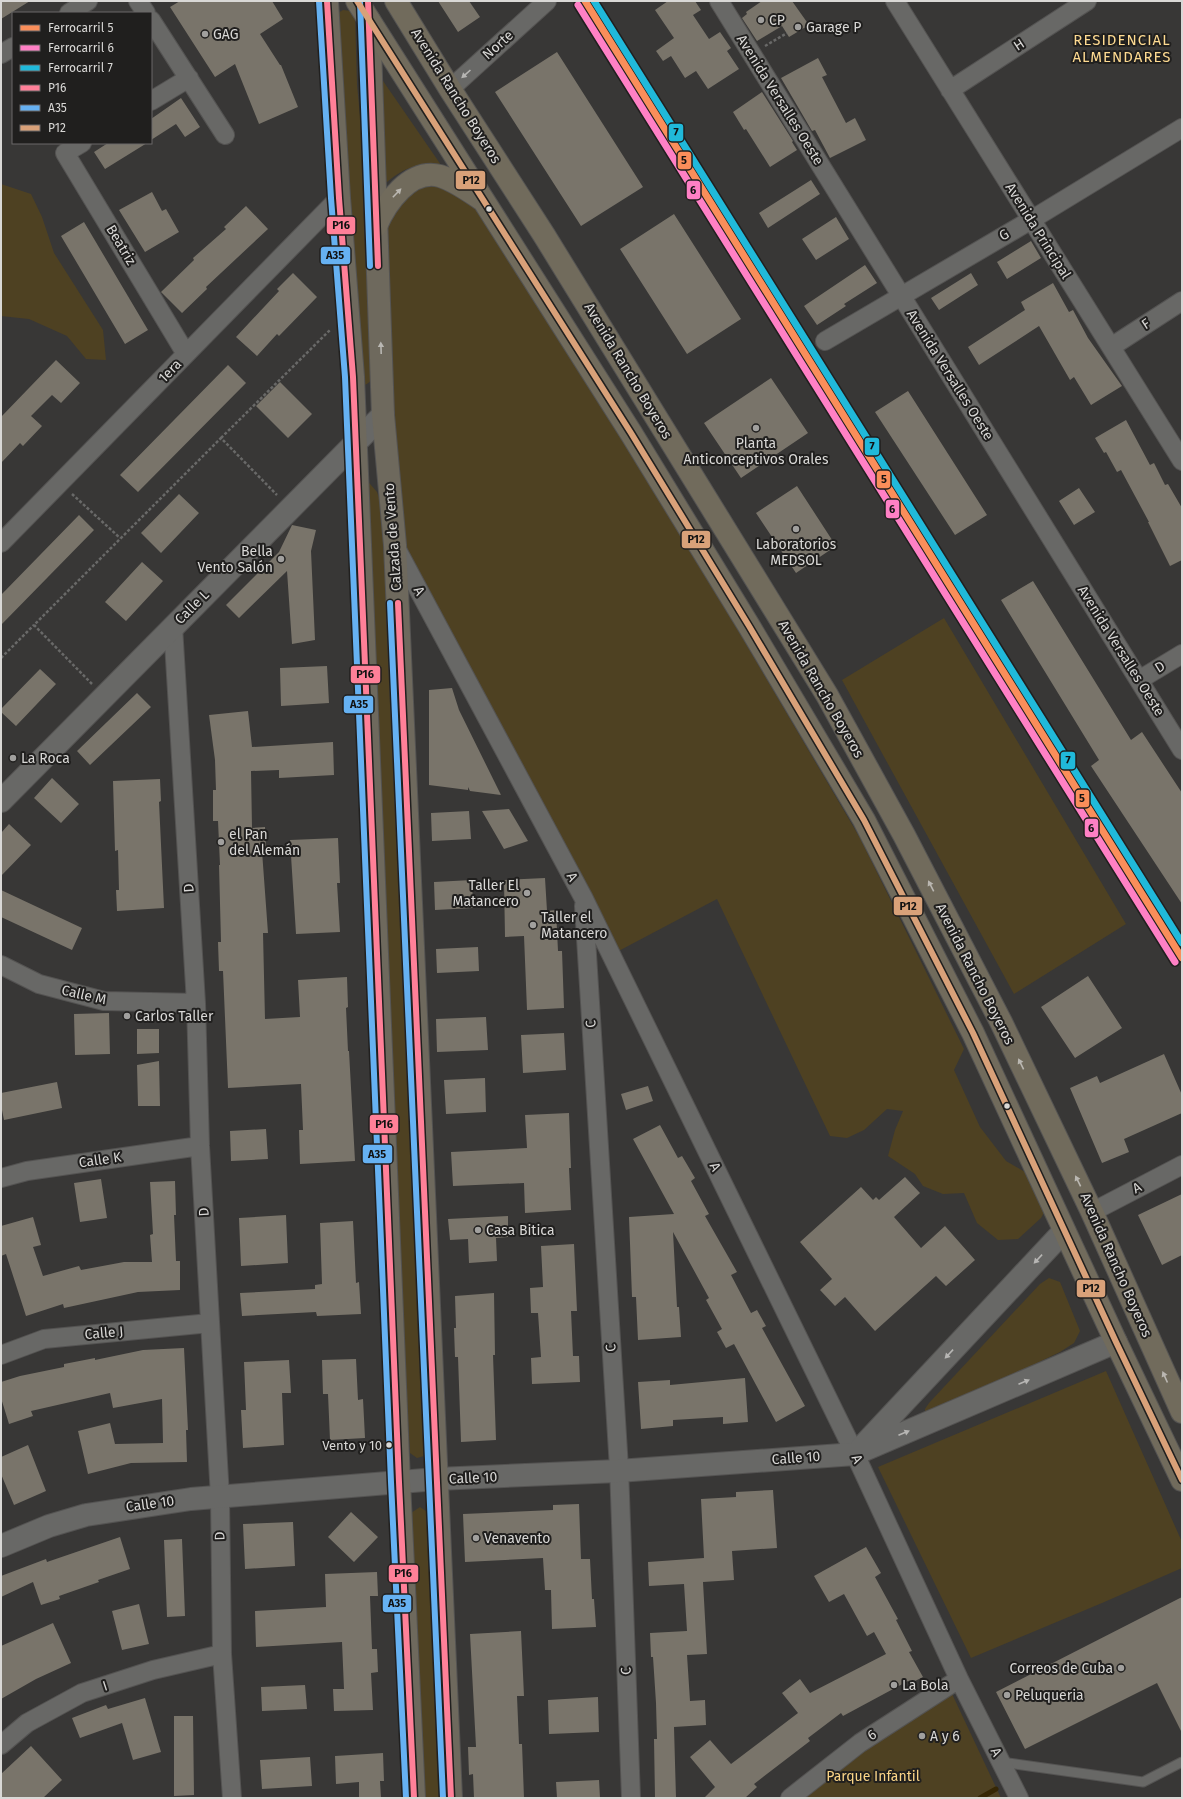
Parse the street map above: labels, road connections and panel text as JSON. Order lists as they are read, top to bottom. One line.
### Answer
{"streets":{"highway":["Avenida Rancho Boyeros"],"main road":["Calzada de Vento"],"street":["Norte","H","Avenida Versalles Oeste","Avenida Principal","G","Beatriz","F","1era","A","Calle L","D","Calle M","C","Calle K","Calle J","Calle 10","I","6"]},"crossings":[["Norte","Avenida Rancho Boyeros"],["H","Avenida Principal"],["Avenida Rancho Boyeros","Calzada de Vento"],["Avenida Rancho Boyeros","A"],["Avenida Rancho Boyeros","Calle 10"],["Avenida Versalles Oeste","G"],["Avenida Versalles Oeste","D"],["Avenida Principal","G"],["Avenida Principal","F"],["Beatriz","1era"],["Calzada de Vento","A"],["Calzada de Vento","Calle L"],["Calzada de Vento","Calle 10"],["A","C"],["A","Calle 10"],["A","6"],["Calle L","D"],["D","Calle M"],["D","Calle K"],["D","Calle J"],["D","Calle 10"],["D","I"],["C","Calle 10"]],"one_way":["Norte"],"districts":["RESIDENCIAL ALMENDARES"],"parks":["Parque Infantil"],"places":["CP","Garage P","GAG","Planta Anticonceptivos Orales","Laboratorios MEDSOL","Bella Vento Salón","La Roca","el Pan del Alemán","Taller El Matancero","Taller el Matancero","Carlos Taller","Casa Bitica","Vento y 10","Venavento","Correos de Cuba","La Bola","Peluqueria","A y 6"],"lines":["rail line 5","rail line 7","transit line P16","transit line A35","transit line P12","rail line 6"],"legend":["Ferrocarril 5","Ferrocarril 6","Ferrocarril 7","P16","A35","P12"]}
